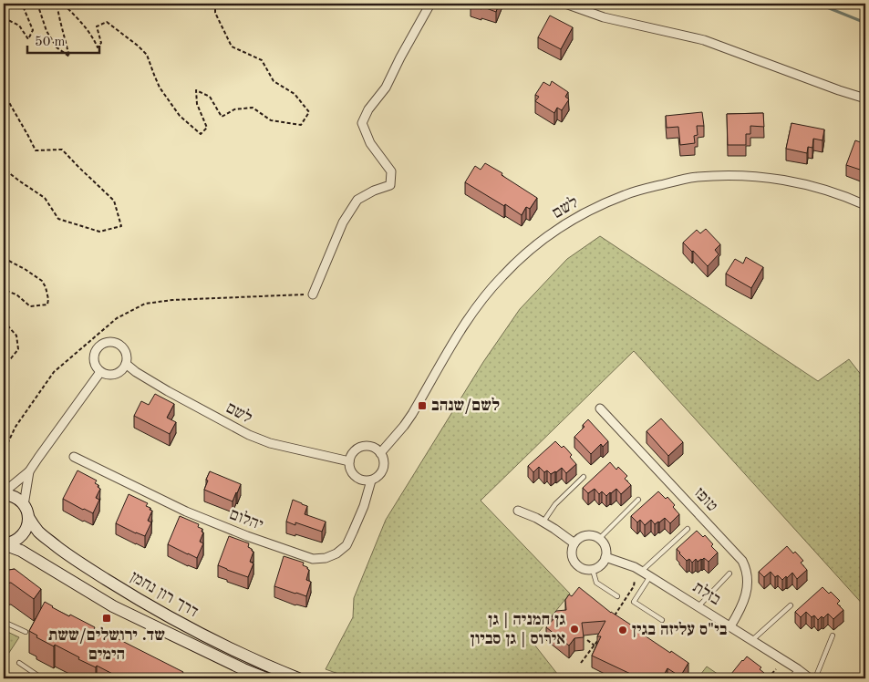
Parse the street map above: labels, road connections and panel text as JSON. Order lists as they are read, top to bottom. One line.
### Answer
{"streets":{"main road":["דרך רון נחמן"],"street":["לשם","טופז","יהלום","בזלת"]},"crossings":[["לשם","יהלום"],["טופז","בזלת"]],"places":{"transit":["לשם/שנהב","שד. ירושלים/ששת הימים"],"other":["גן חמניה | גן אירוס | גן סביון","בי\"ס עליזה בגין"]},"scale_bar":"50 m"}
